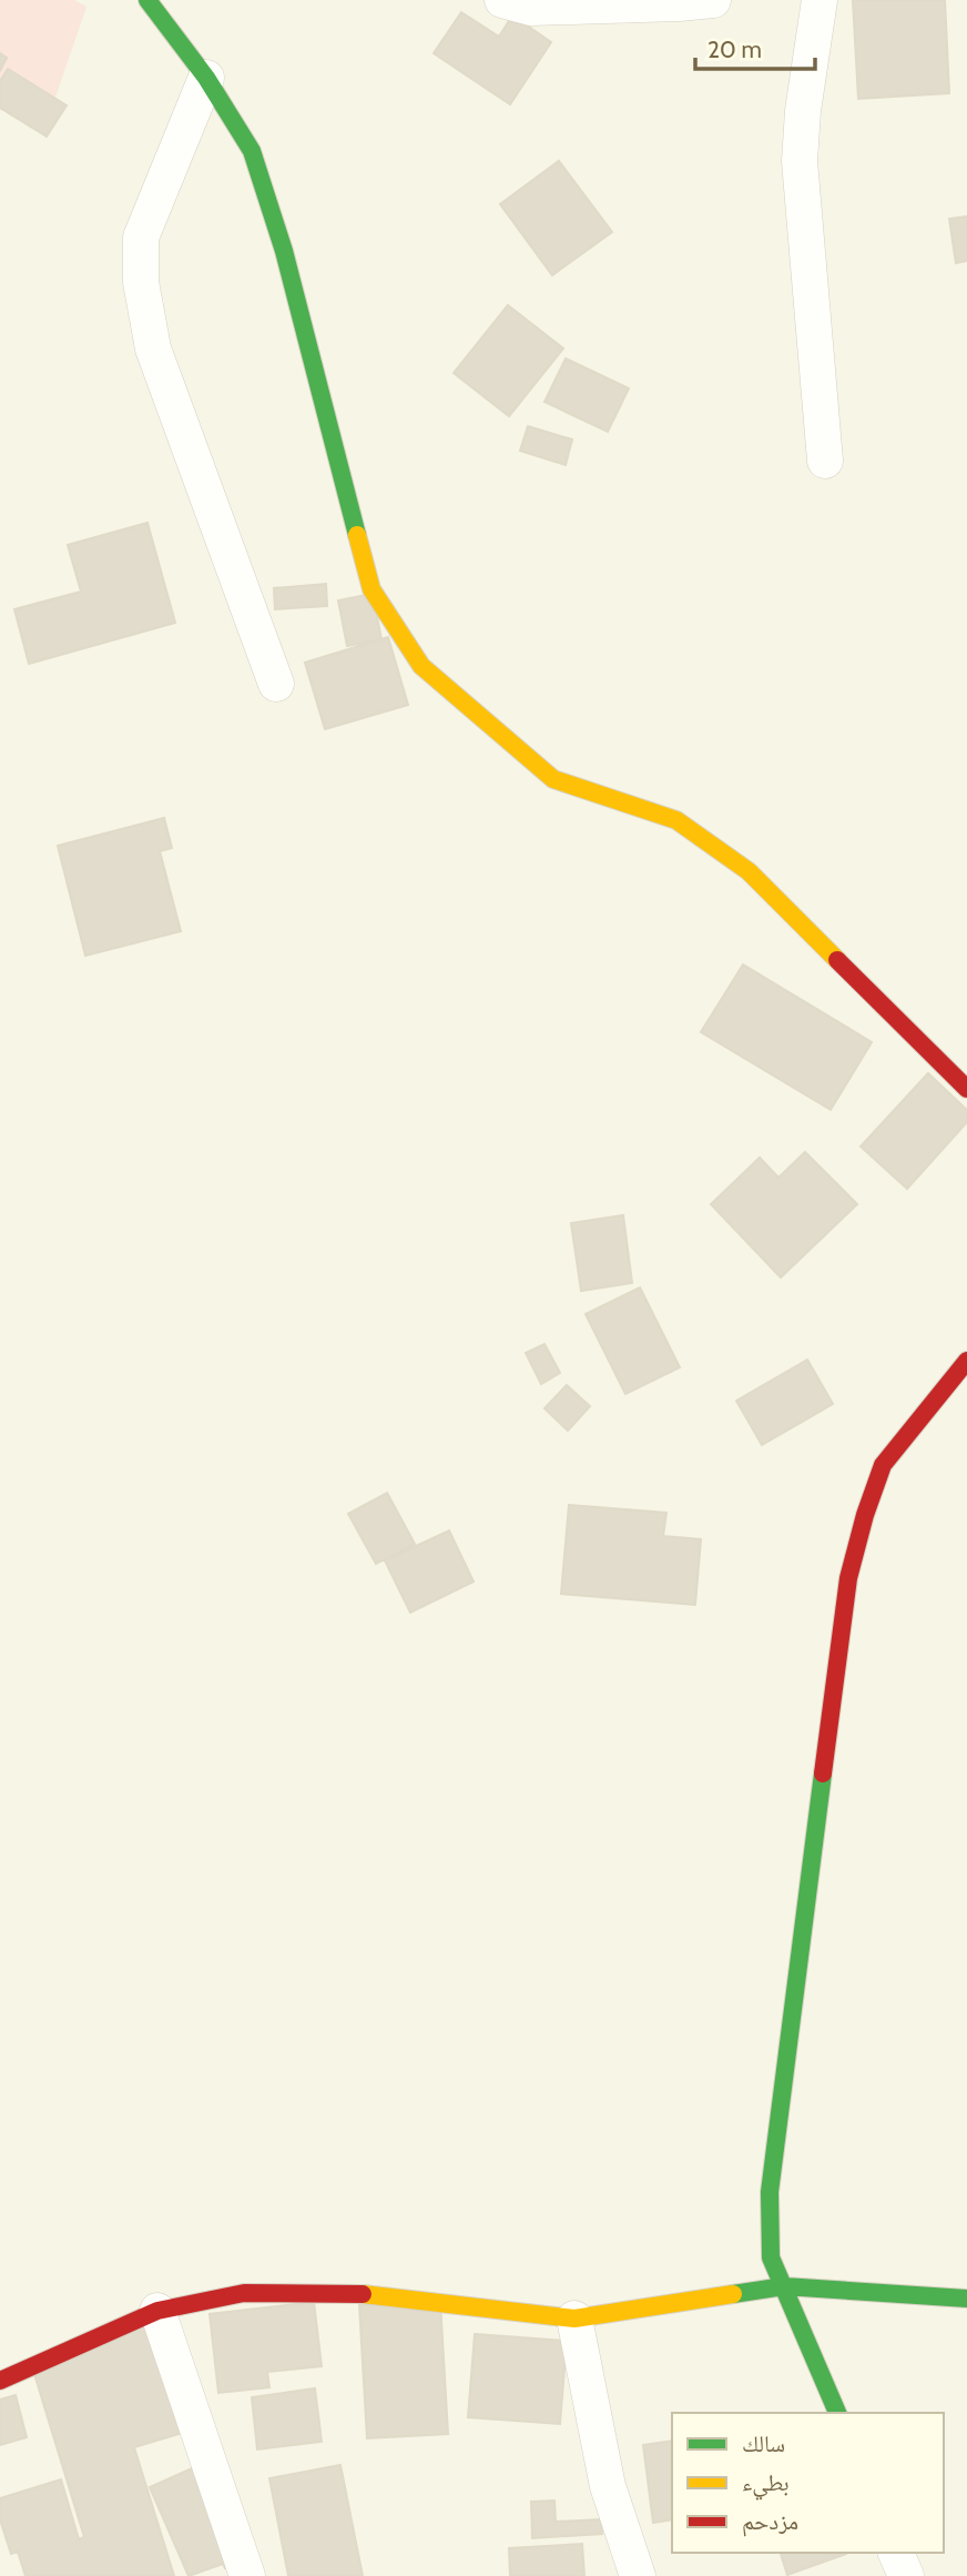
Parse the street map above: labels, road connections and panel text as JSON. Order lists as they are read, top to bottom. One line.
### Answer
{"legend":["سالك","بطيء","مزدحم"],"scale_bar":"20 m"}
